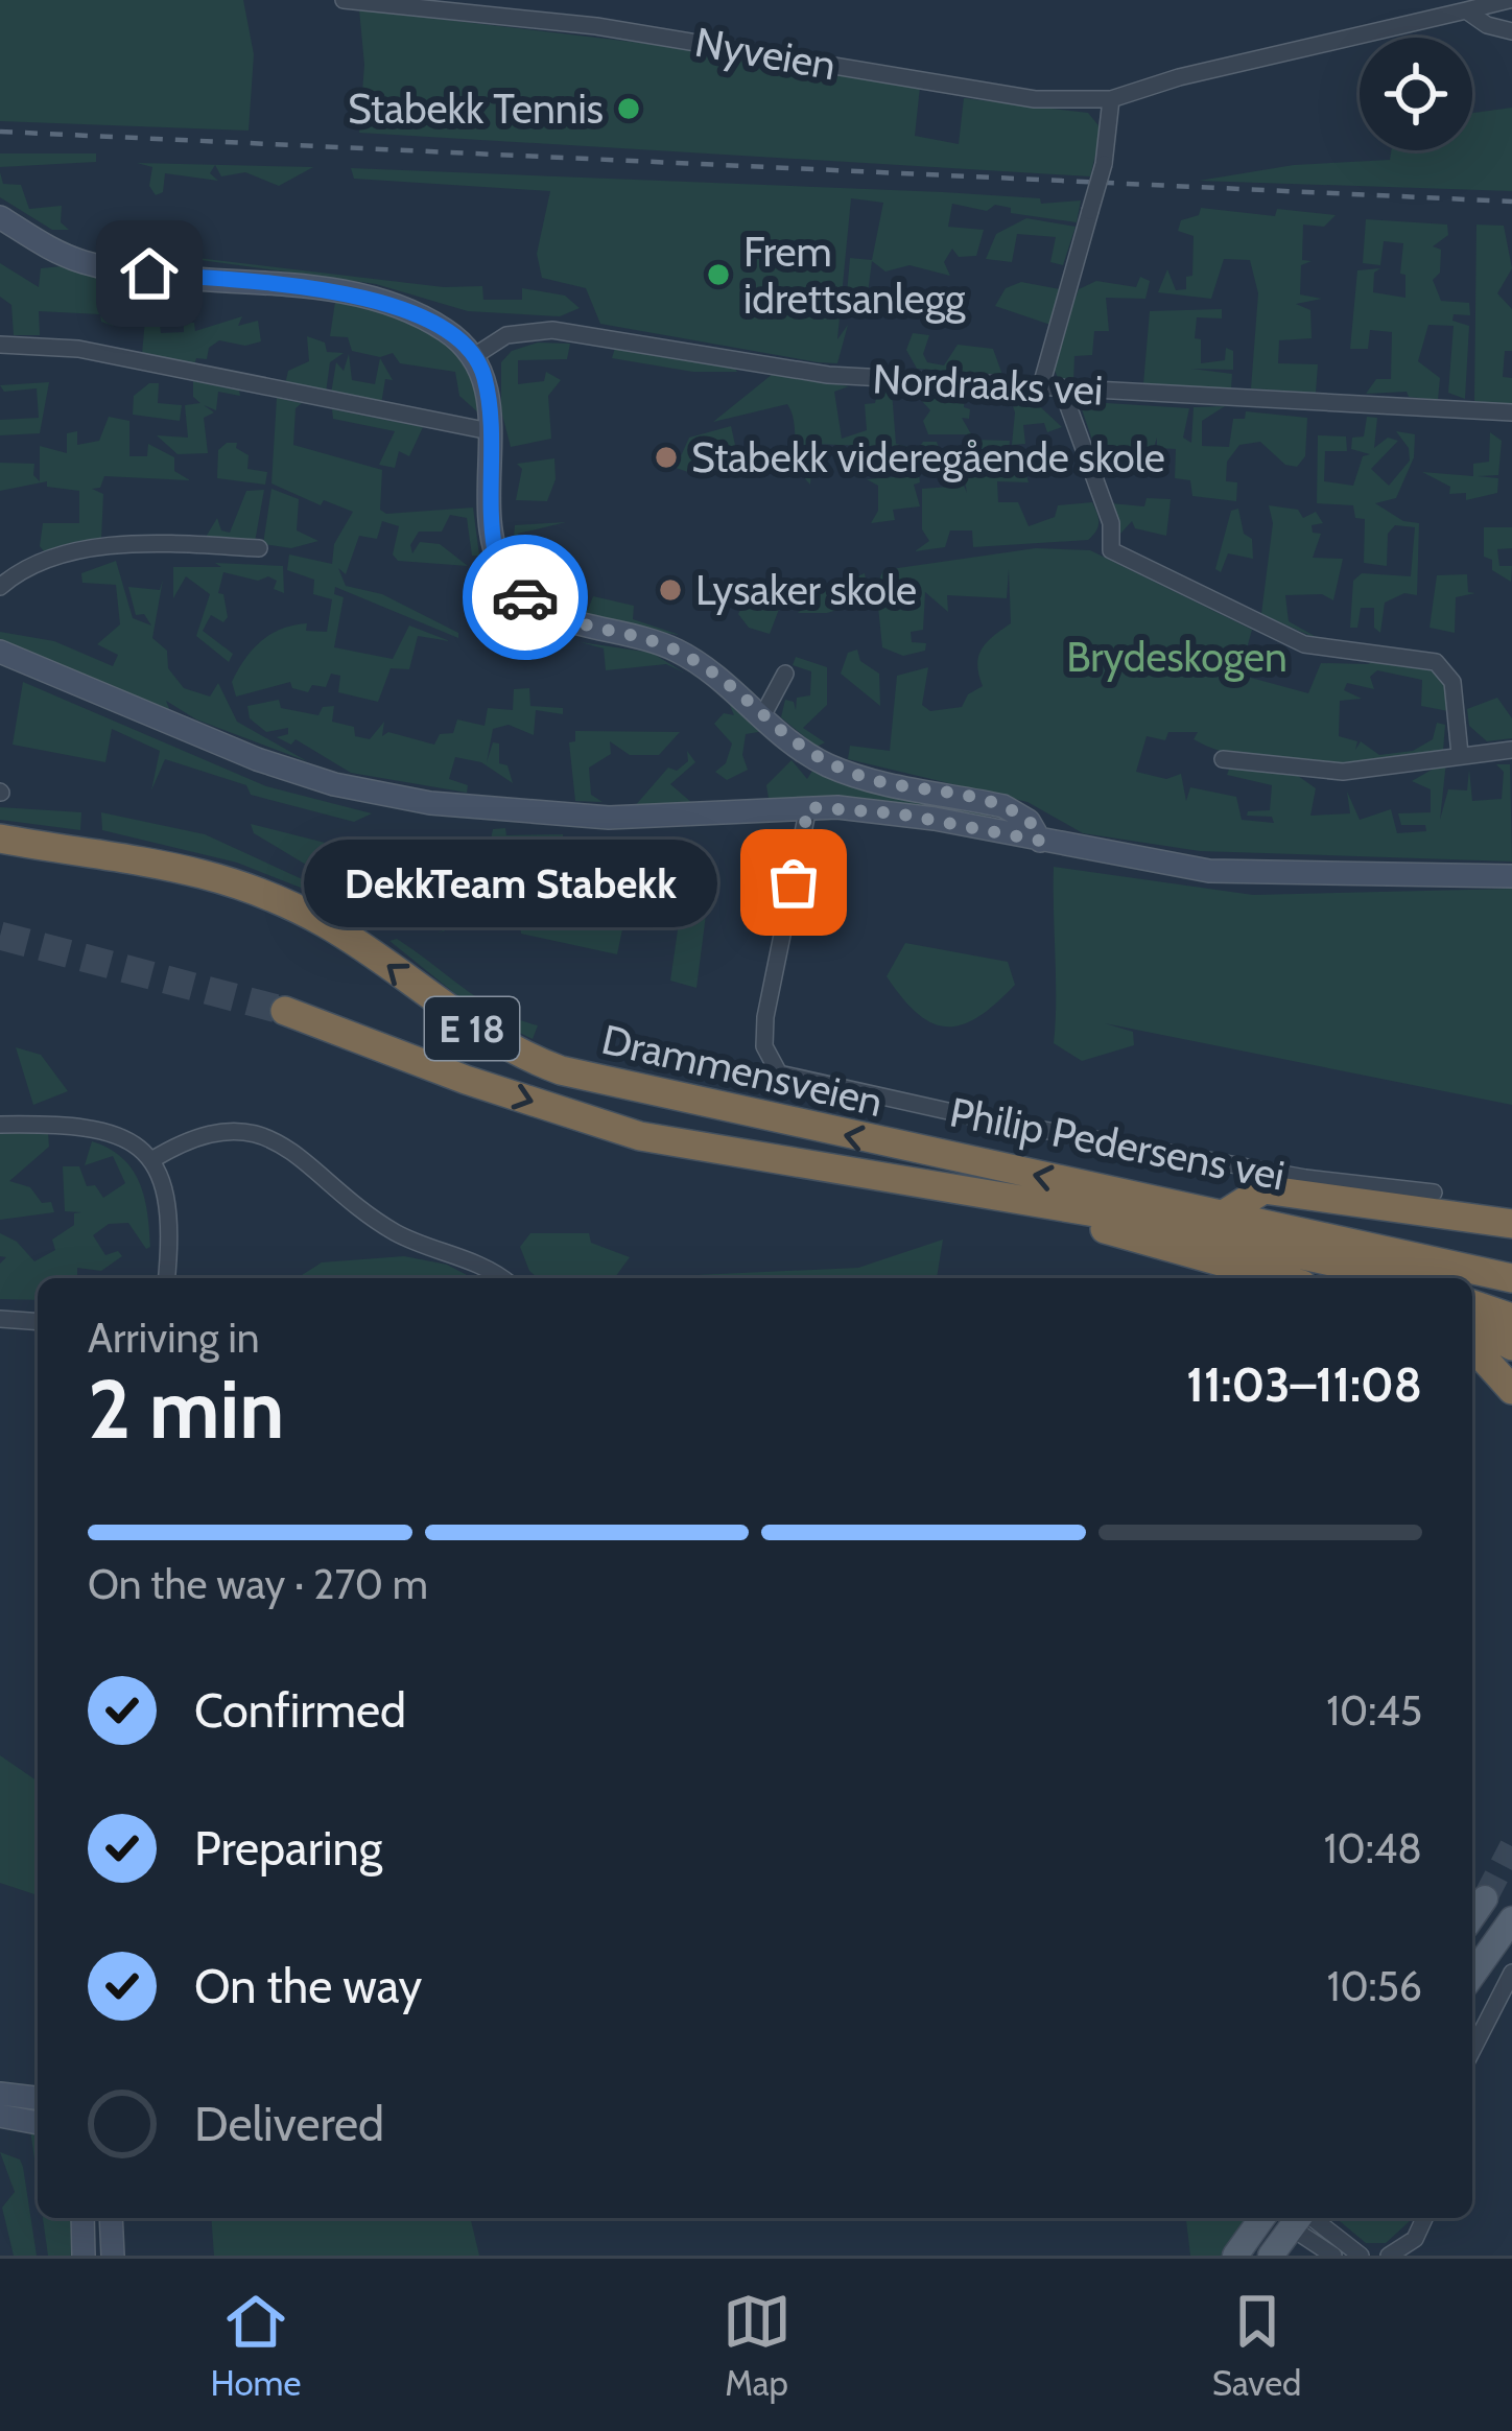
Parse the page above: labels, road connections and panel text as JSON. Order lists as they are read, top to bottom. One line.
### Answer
{"streets":{"highway":["E 18","Drammensveien"],"street":["Nyveien","Nordraaks vei","Philip Pedersens vei"]},"crossings":[["E 18","Drammensveien"]],"parks":["Brydeskogen"],"places":["Stabekk Tennis","Frem idrettsanlegg","Stabekk videregående skole","Lysaker skole","DekkTeam Stabekk"],"page":{"bubble":"DekkTeam Stabekk","heading":["2 min","Arriving in","11:03–11:08"],"bar":"On the way · 270 m","list":[["Confirmed","10:45"],["Preparing","10:48"],["On the way","10:56"],"Delivered"],"tabs":["Home","Map","Saved"]}}
